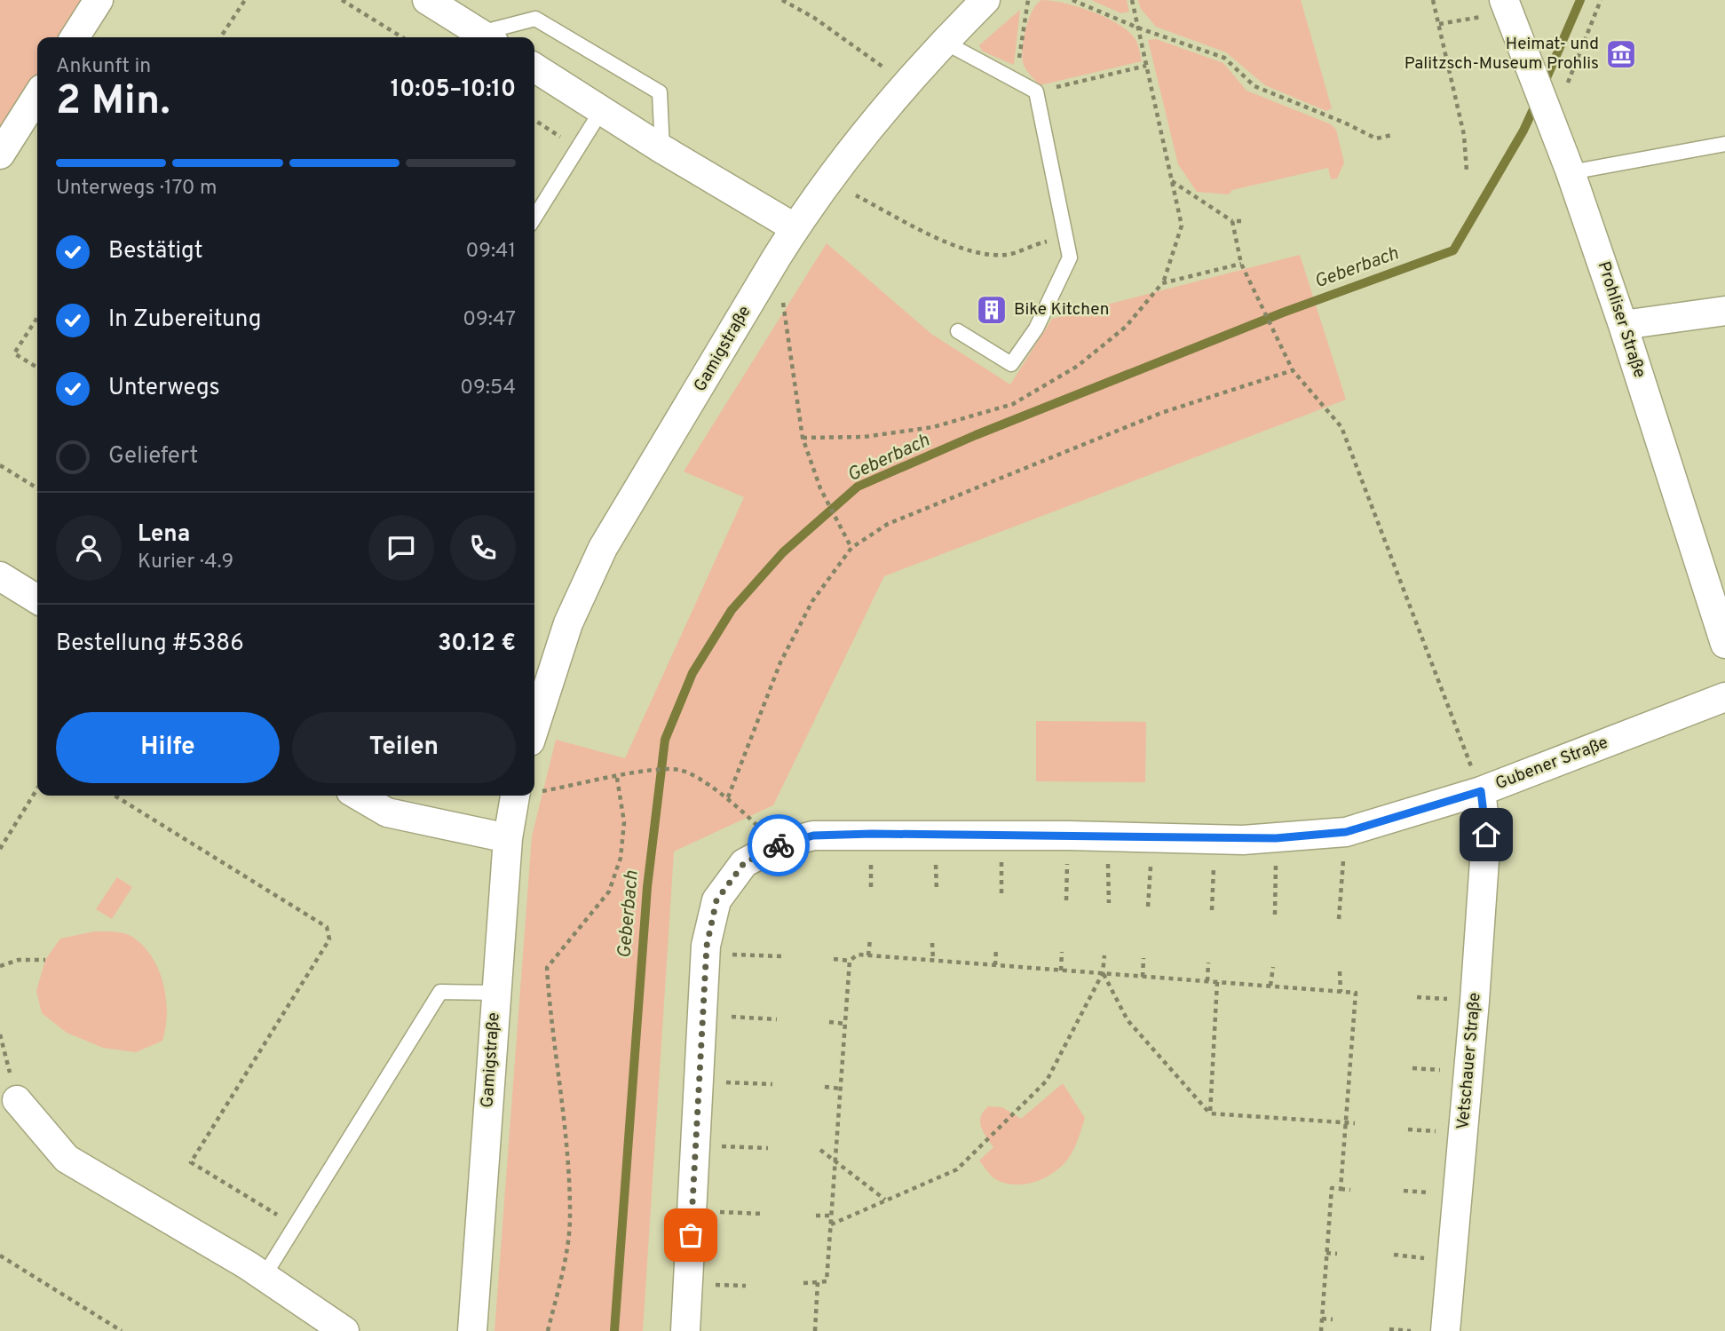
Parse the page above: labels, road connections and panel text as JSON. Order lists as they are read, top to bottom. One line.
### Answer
{"streets":{"street":["Prohliser Straße","Gamigstraße","Gubener Straße","Vetschauer Straße"]},"crossings":[["Gubener Straße","Vetschauer Straße"]],"water":["Geberbach"],"places":{"museum":["Heimat- und Palitzsch-Museum Prohlis"],"building":["Bike Kitchen"]},"page":{"heading":["2 Min.","Ankunft in","10:05–10:10"],"panel":["Lena","Kurier · 4.9","Bestellung #5386","30.12 €"],"bar":"Unterwegs · 170 m","list":[["Bestätigt","09:41"],["In Zubereitung","09:47"],["Unterwegs","09:54"],"Geliefert"],"buttons":["Hilfe","Teilen"]}}
